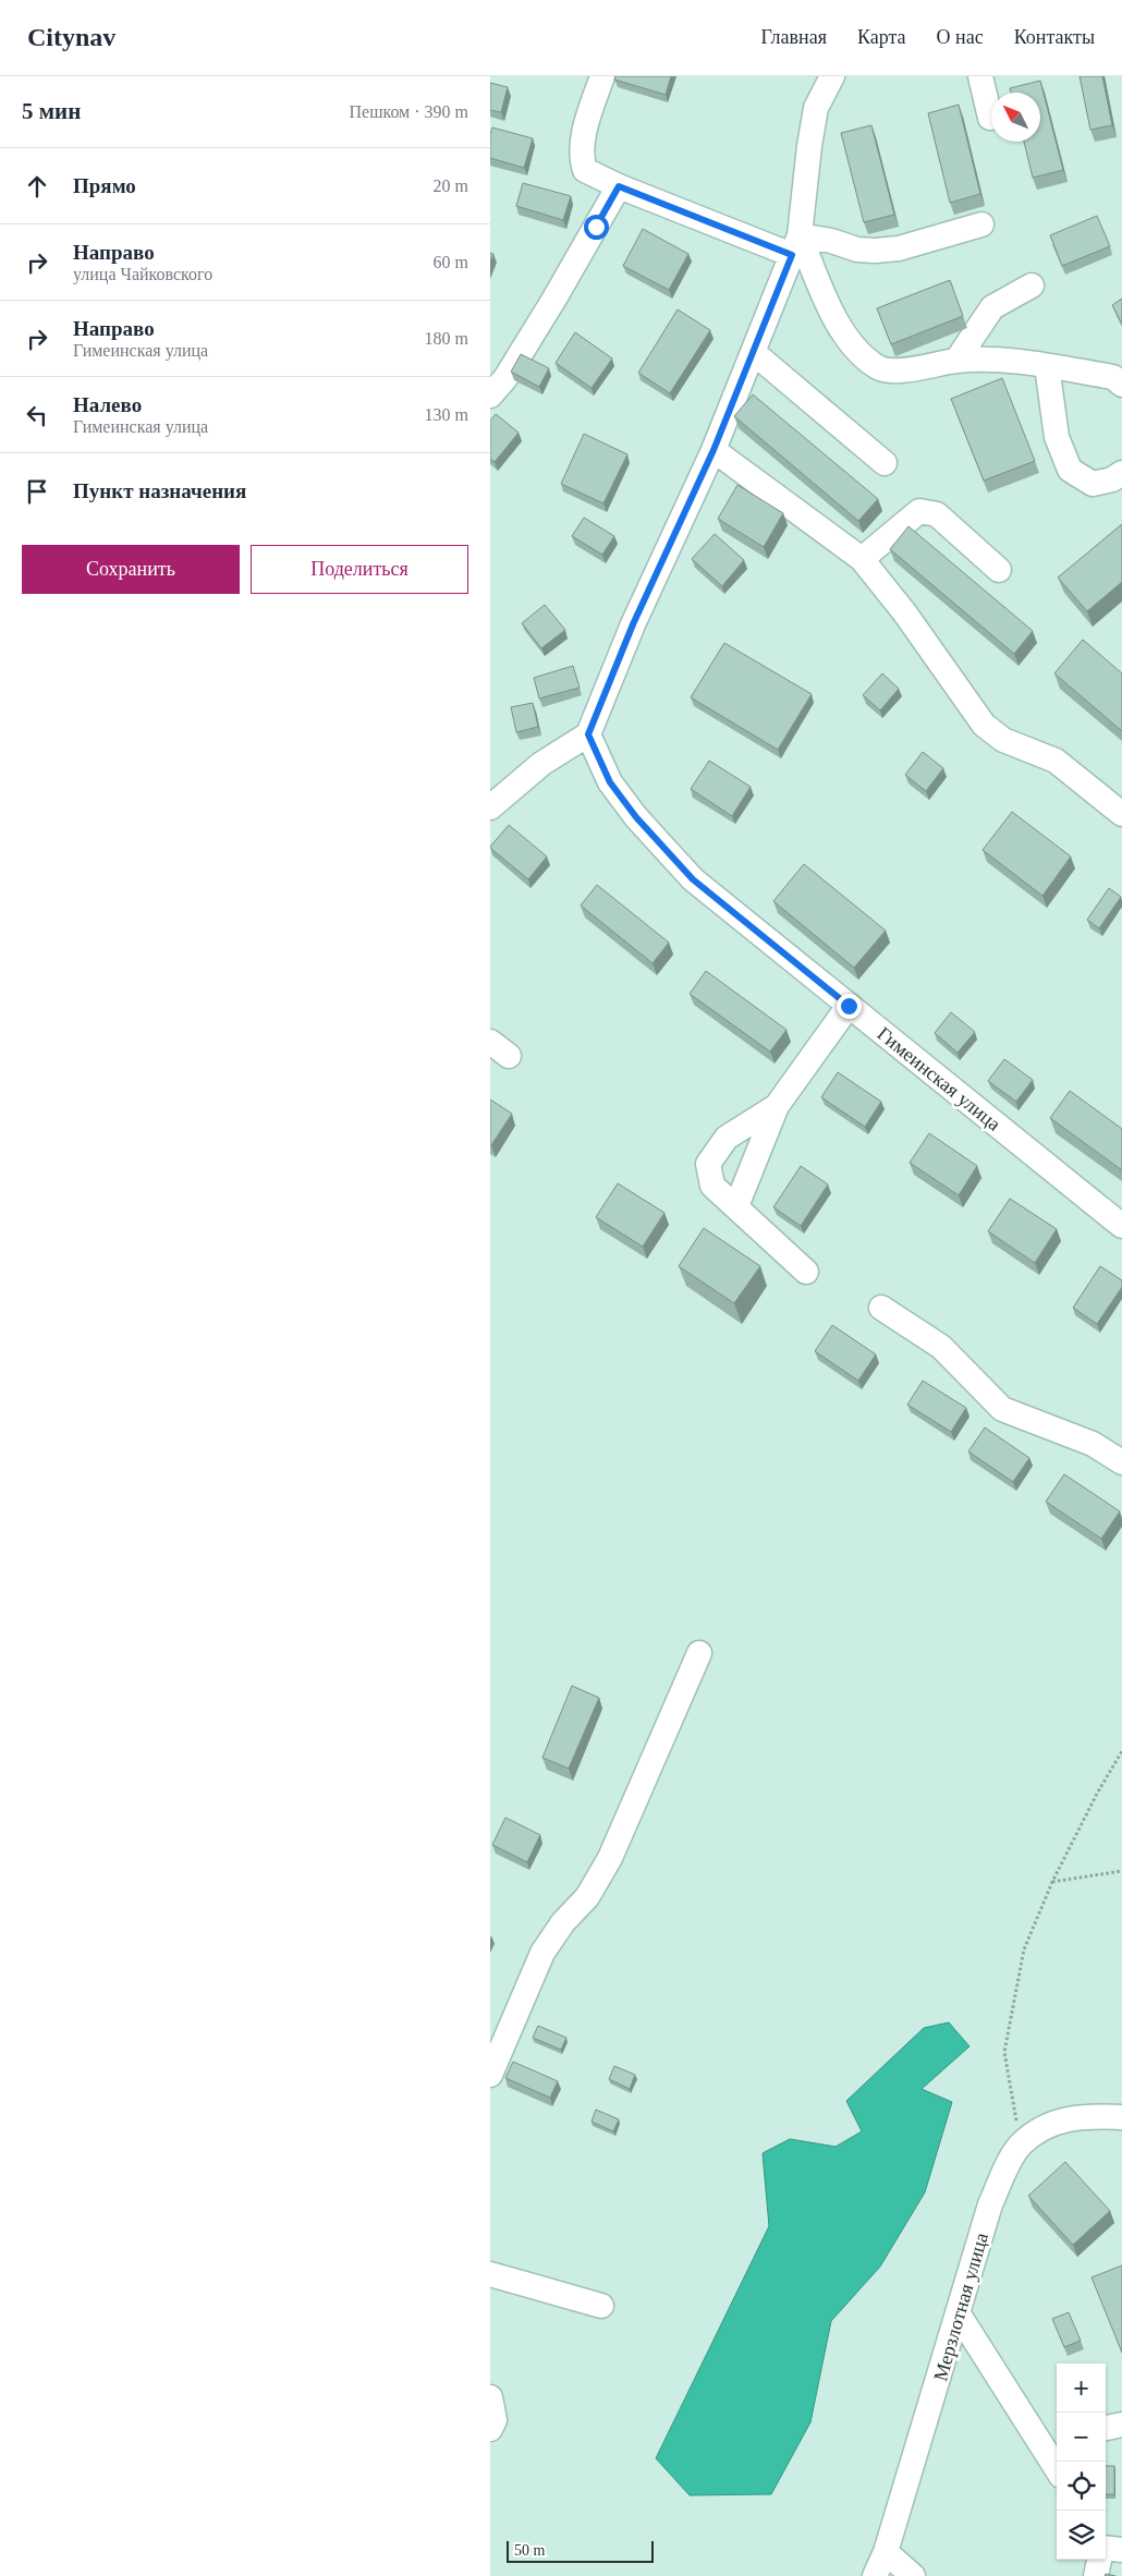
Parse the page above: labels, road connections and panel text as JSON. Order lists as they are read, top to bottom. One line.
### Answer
{"streets":{"street":["Гимеинская улица","Мерзлотная улица"]},"scale_bar":"50 m","north":"top left","page":{"header":"Citynav","nav":["Главная","Карта","О нас","Контакты"],"heading":["5 мин","Пешком · 390 m"],"list":[["Прямо","20 m"],["Направо","улица Чайковского","60 m"],["Направо","Гимеинская улица","180 m"],["Налево","Гимеинская улица","130 m"],"Пункт назначения"],"buttons":["Сохранить","Поделиться"],"map_buttons":["+","−"],"scale":"50 m"}}
